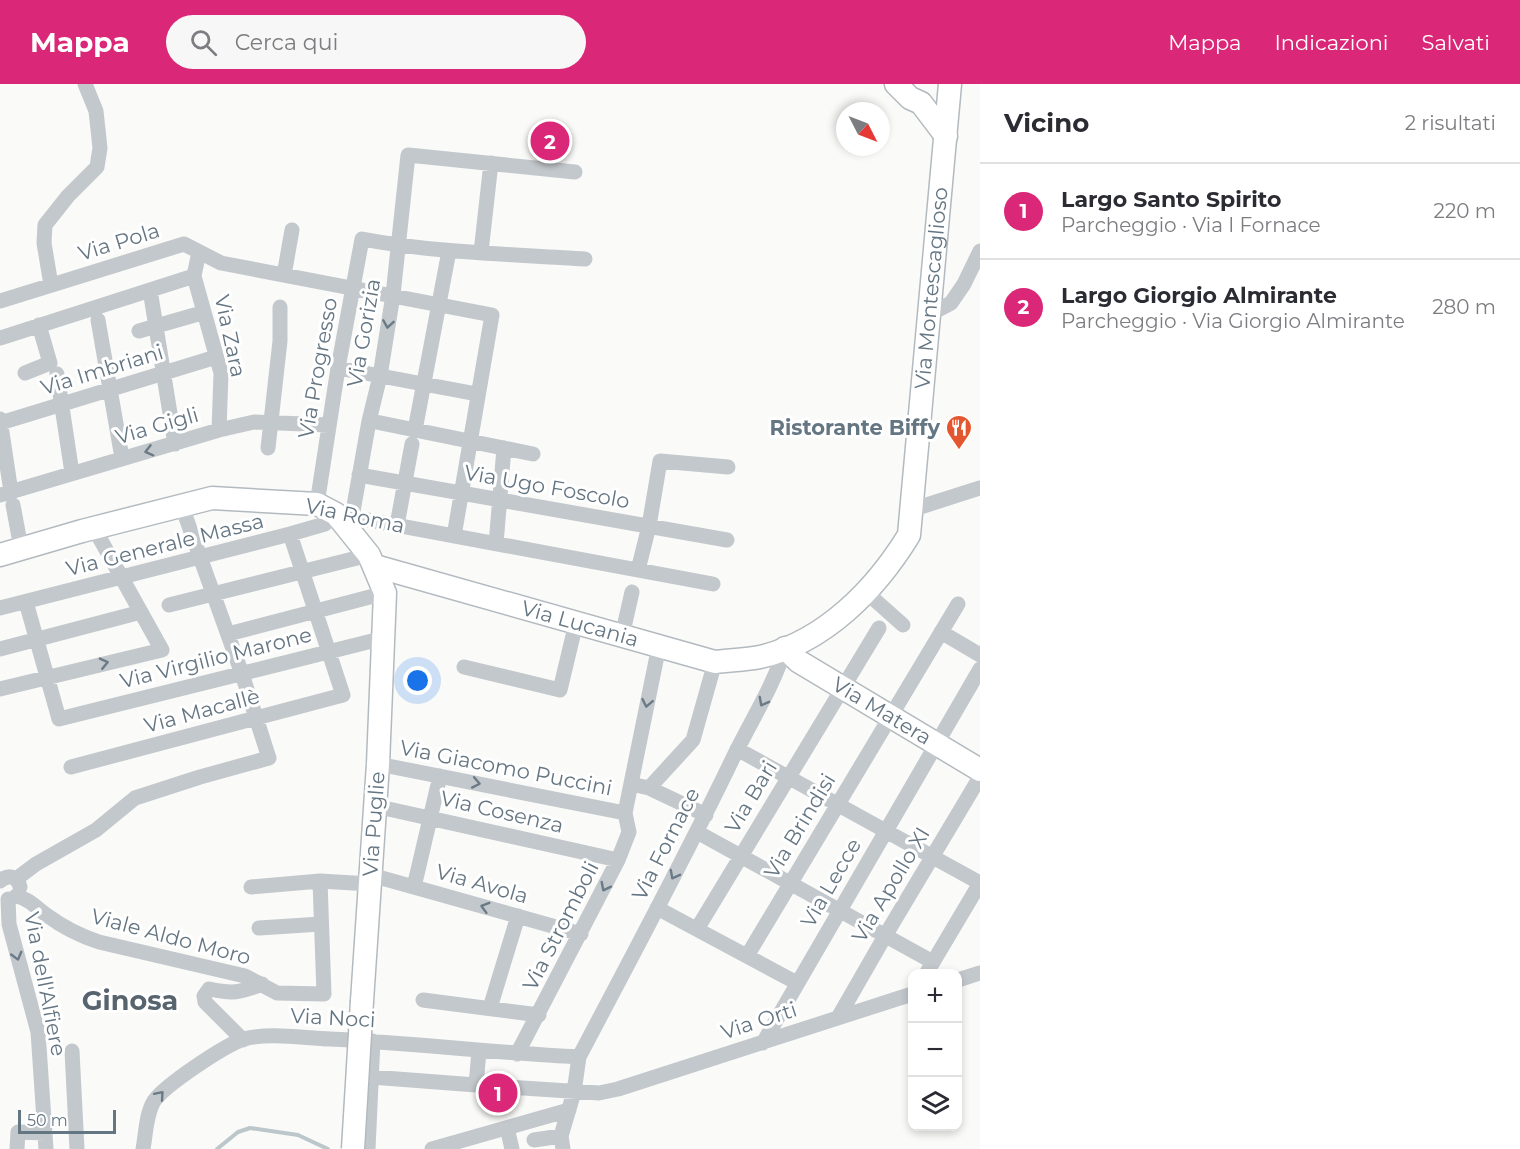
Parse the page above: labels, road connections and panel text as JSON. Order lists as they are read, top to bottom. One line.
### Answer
{"streets":{"street":["Via Pola","Via Montescaglioso","Via Gorizia","Via Zara","Via Progresso","Via Imbriani","Via Gigli","Via Ugo Foscolo","Via Roma","Via Generale Massa","Via Lucania","Via Virgilio Marone","Via Macallè","Via Matera","Via Giacomo Puccini","Via Bari","Via Cosenza","Via Puglie","Via Brindisi","Via Fornace","Via Lecce","Via Avola","Via Apollo XI","Via Stromboli","Viale Aldo Moro","Via dell'Alfiere","Via Noci","Via Orti"]},"crossings":[["Via Pola","Via Gorizia"],["Via Pola","Via Zara"],["Via Pola","Via Progresso"],["Via Montescaglioso","Via Lucania"],["Via Montescaglioso","Via Matera"],["Via Montescaglioso","Via Fornace"],["Via Gorizia","Via Progresso"],["Via Gorizia","Via Ugo Foscolo"],["Via Gorizia","Via Roma"],["Via Gorizia","Via Generale Massa"],["Via Gorizia","Via Puglie"],["Via Zara","Via Imbriani"],["Via Zara","Via Gigli"],["Via Progresso","Via Gigli"],["Via Progresso","Via Roma"],["Via Progresso","Via Generale Massa"],["Via Progresso","Via Puglie"],["Via Roma","Via Generale Massa"],["Via Roma","Via Puglie"],["Via Generale Massa","Via Puglie"],["Via Lucania","Via Matera"],["Via Lucania","Via Puglie"],["Via Lucania","Via Fornace"],["Via Lucania","Via Stromboli"],["Via Virgilio Marone","Via Macallè"],["Via Virgilio Marone","Via Puglie"],["Via Matera","Via Bari"],["Via Matera","Via Brindisi"],["Via Matera","Via Fornace"],["Via Matera","Via Lecce"],["Via Giacomo Puccini","Via Puglie"],["Via Giacomo Puccini","Via Stromboli"],["Via Cosenza","Via Puglie"],["Via Cosenza","Via Stromboli"],["Via Puglie","Via Avola"],["Via Fornace","Via Noci"],["Via Fornace","Via Orti"],["Via Lecce","Via Orti"],["Via Avola","Via Stromboli"],["Via Apollo XI","Via Orti"],["Via Stromboli","Via Noci"],["Viale Aldo Moro","Via dell'Alfiere"]],"one_way":["Via Giacomo Puccini"],"districts":["Ginosa"],"places":{"restaurant":["Ristorante Biffy"]},"scale_bar":"50 m","north":"bottom right","page":{"header":"Mappa","search":"Cerca qui","nav":["Mappa","Indicazioni","Salvati"],"heading":["Vicino","2 risultati"],"pins":["2","1"],"list":[{"mark":"1","name":"Largo Santo Spirito","note":"Parcheggio · Via I Fornace","value":"220 m"},{"mark":"2","name":"Largo Giorgio Almirante","note":"Parcheggio · Via Giorgio Almirante","value":"280 m"}],"map_buttons":["+","−"],"scale":"50 m"}}
